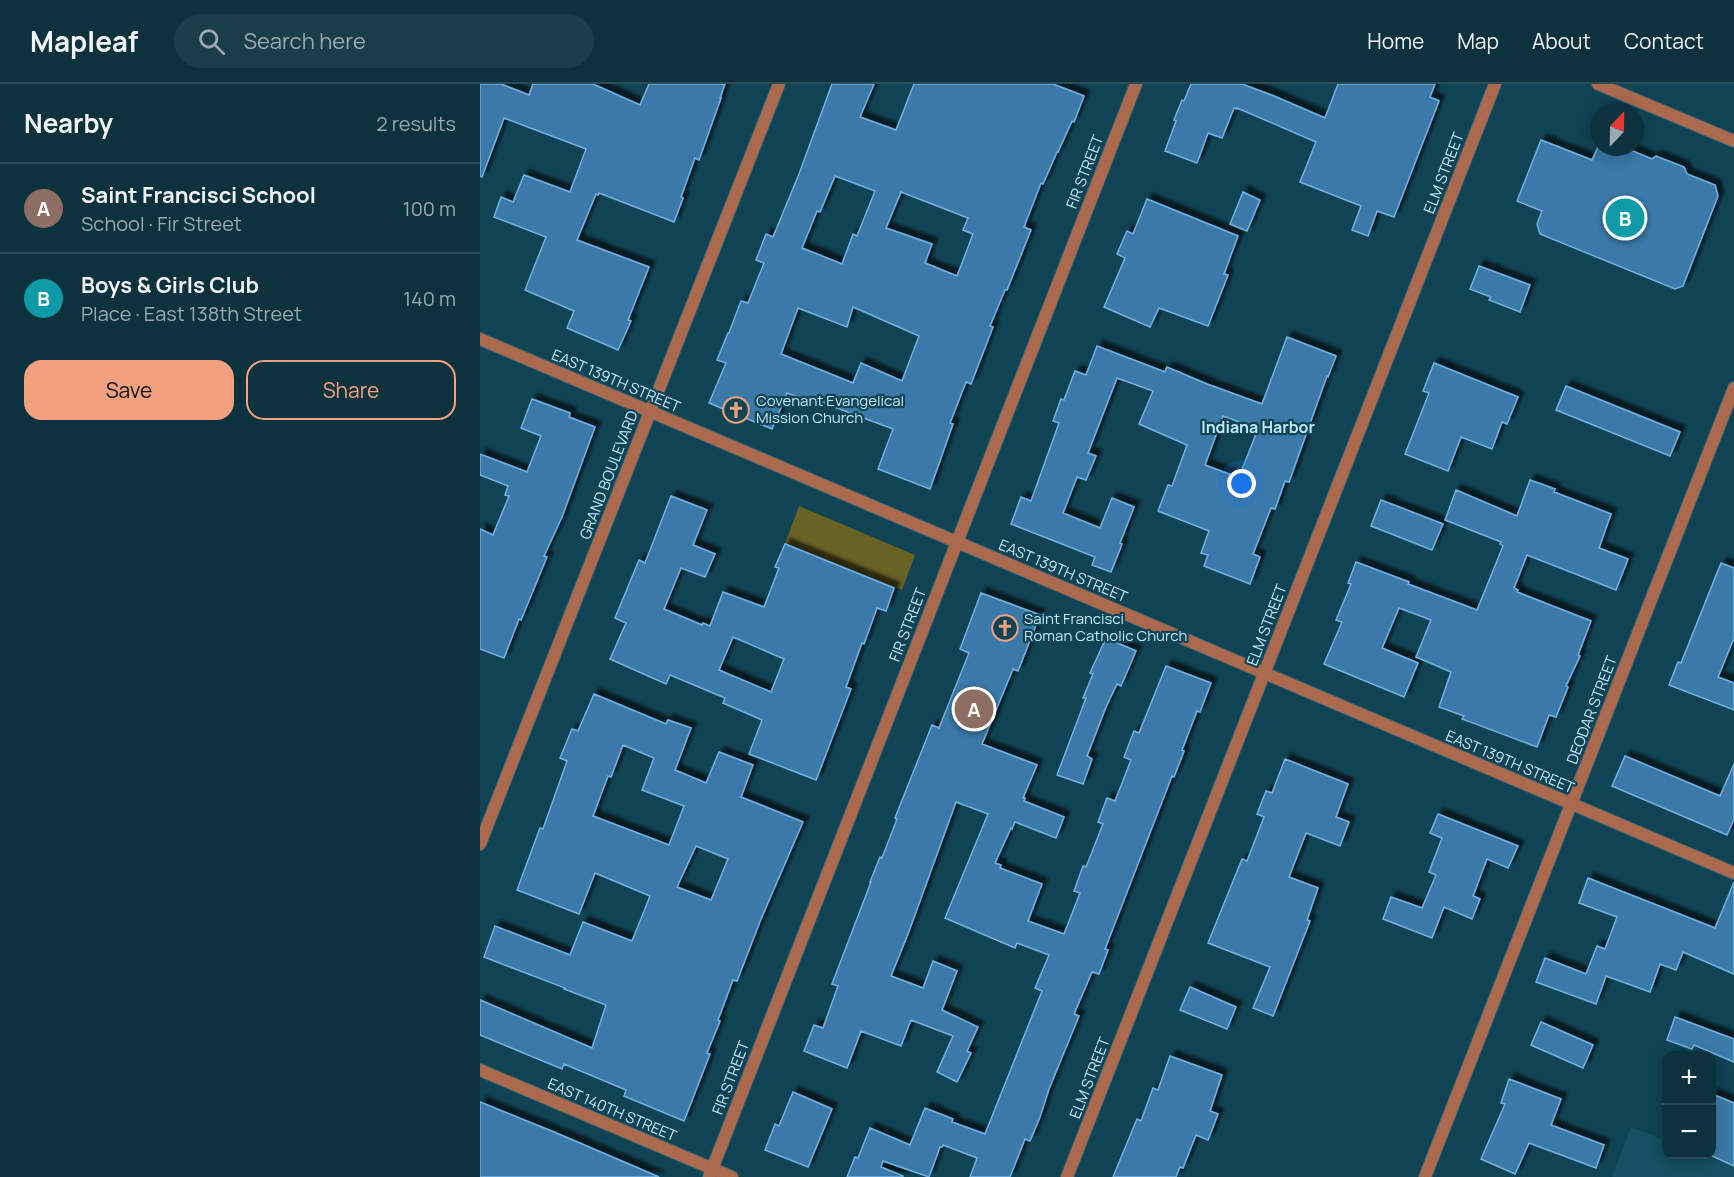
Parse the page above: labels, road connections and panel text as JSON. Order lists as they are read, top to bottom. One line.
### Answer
{"streets":{"street":["FIR STREET","ELM STREET","EAST 139TH STREET","GRAND BOULEVARD","DEODAR STREET","EAST 140TH STREET"]},"crossings":[["FIR STREET","EAST 139TH STREET"],["FIR STREET","EAST 140TH STREET"],["ELM STREET","EAST 139TH STREET"],["EAST 139TH STREET","GRAND BOULEVARD"],["EAST 139TH STREET","DEODAR STREET"]],"districts":["Indiana Harbor"],"places":{"church":["Covenant Evangelical Mission Church","Saint Francisci Roman Catholic Church"]},"north":"top","page":{"header":"Mapleaf","search":"Search here","nav":["Home","Map","About","Contact"],"heading":["Nearby","2 results"],"list":[{"mark":"A","name":"Saint Francisci School","note":"School · Fir Street","value":"100 m"},{"mark":"B","name":"Boys & Girls Club","note":"Place · East 138th Street","value":"140 m"}],"pins":["B","A"],"buttons":["Save","Share"],"map_buttons":["+","−"]}}
